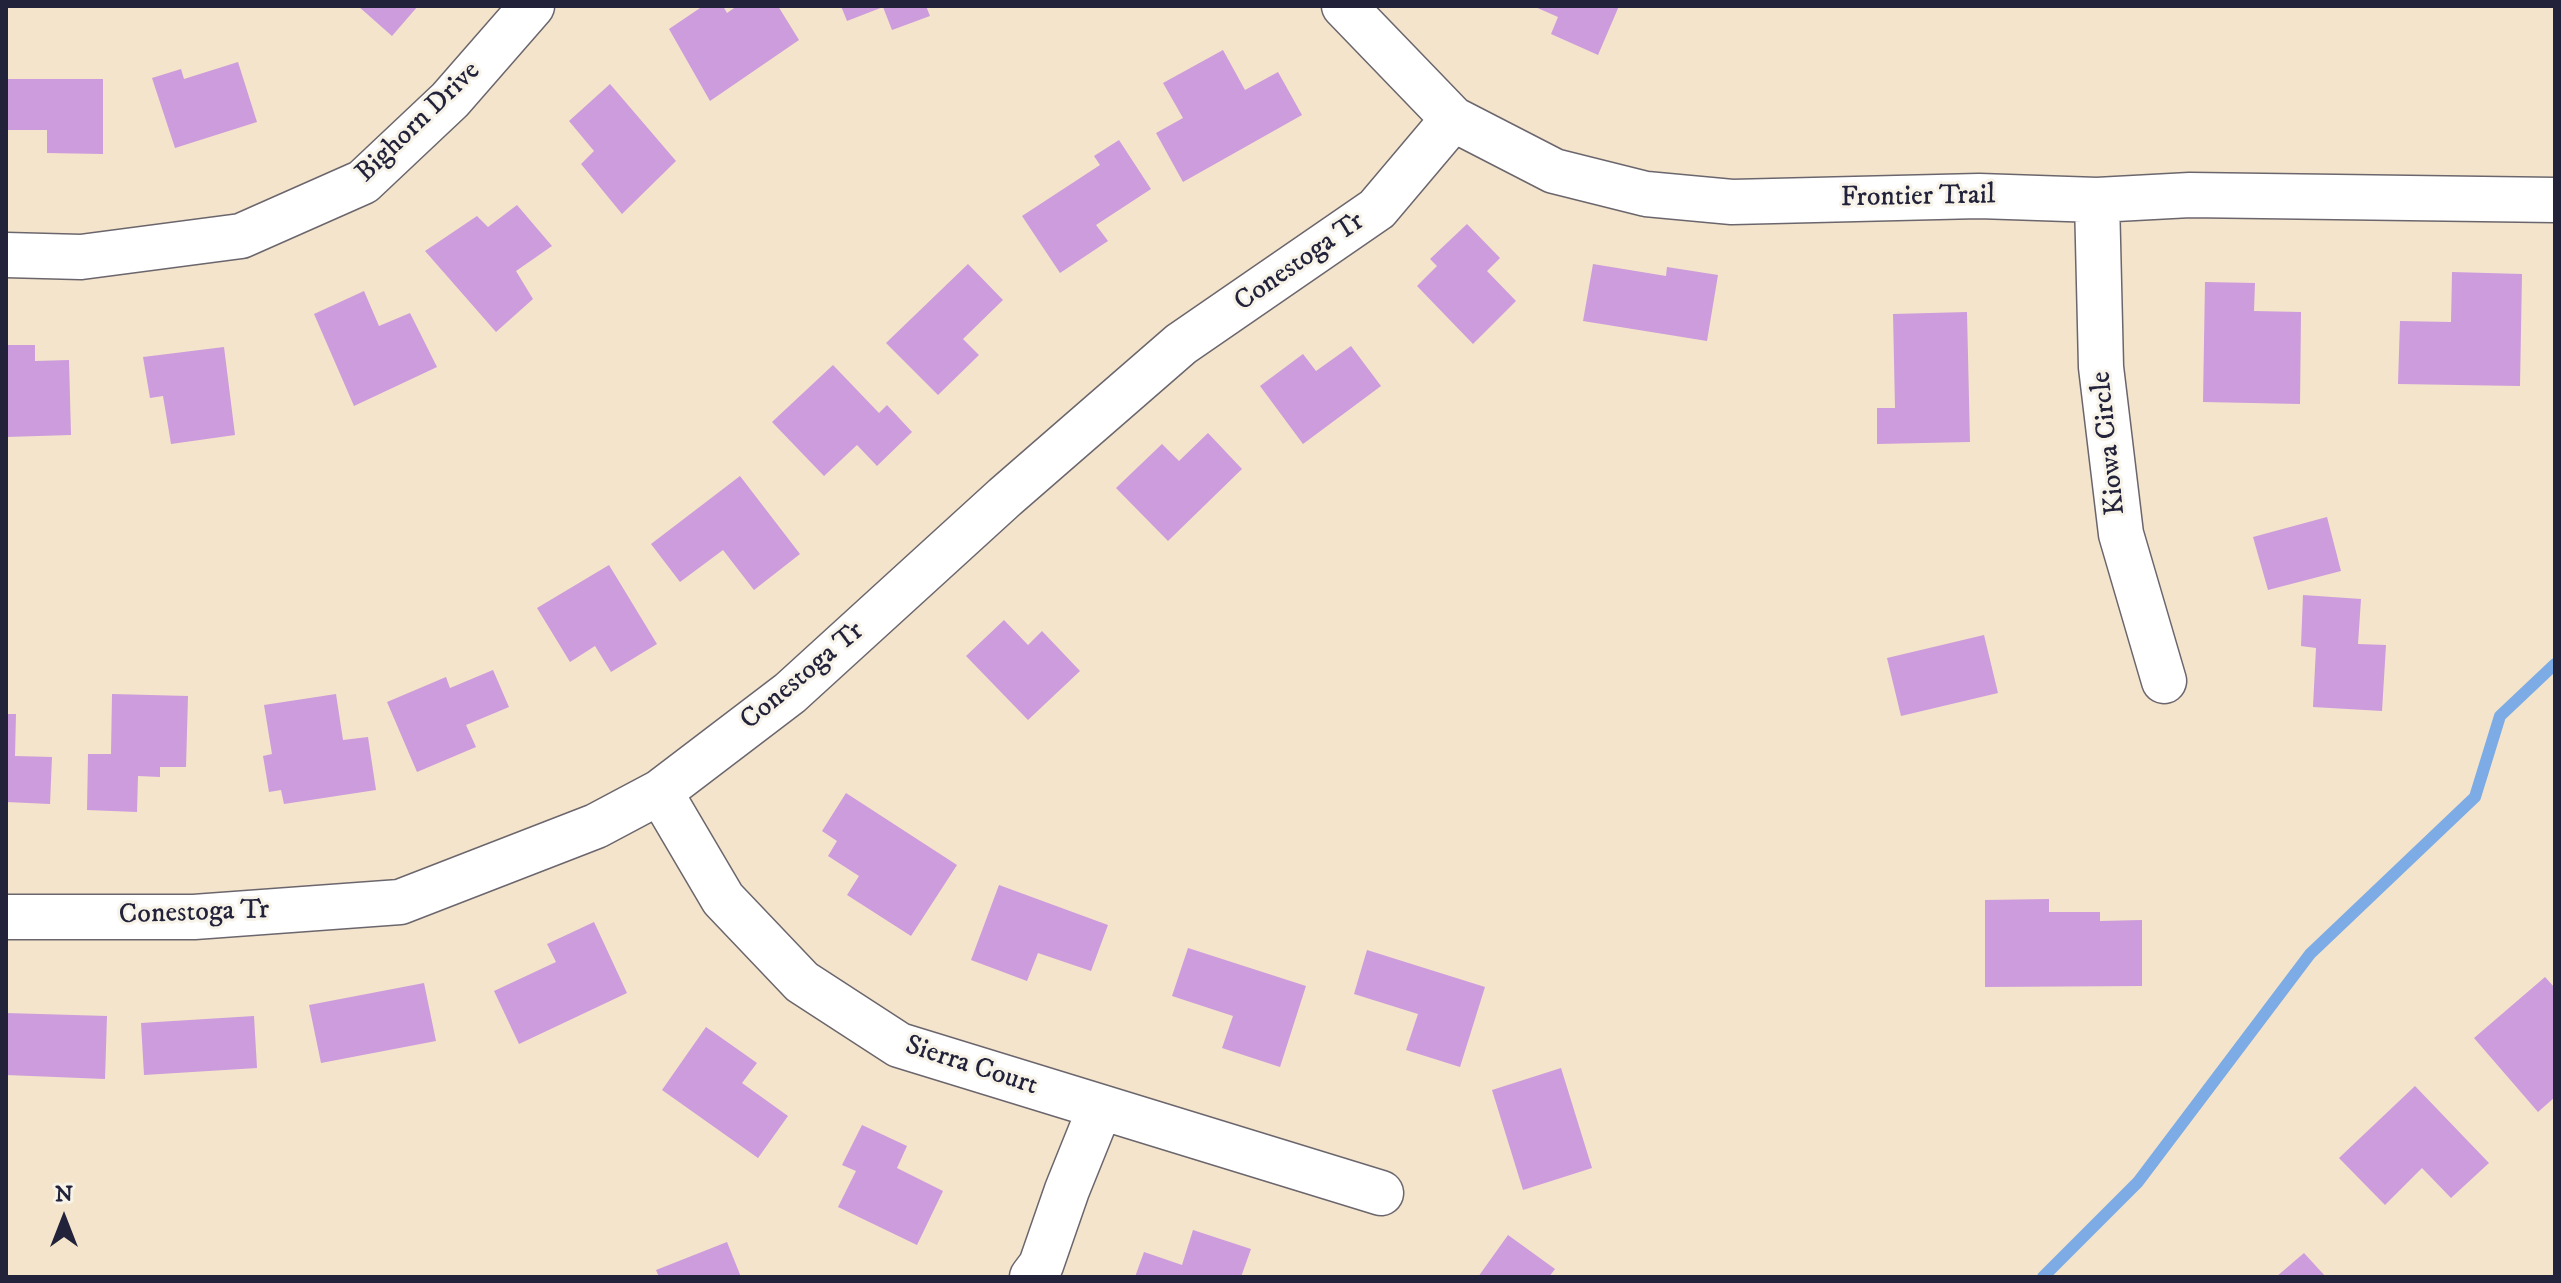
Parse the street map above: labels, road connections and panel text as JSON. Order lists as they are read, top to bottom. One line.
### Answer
{"streets":{"street":["Bighorn Drive","Frontier Trail","Conestoga Tr","Kiowa Circle","Sierra Court"]},"crossings":[["Frontier Trail","Conestoga Tr"],["Frontier Trail","Kiowa Circle"],["Conestoga Tr","Sierra Court"]],"north":"top"}
